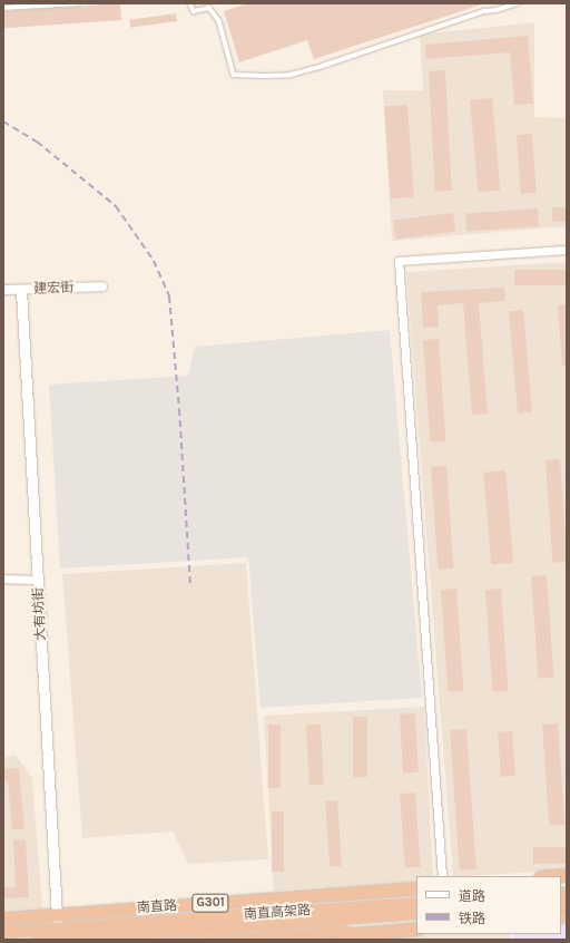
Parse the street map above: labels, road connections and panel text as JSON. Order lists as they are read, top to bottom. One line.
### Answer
{"streets":{"highway":["G301","南直路","南直高架路"],"main road":["大有坊街"],"street":["建宏街"]},"crossings":[["建宏街","大有坊街"],["大有坊街","南直路"]],"legend":["道路","铁路"]}
